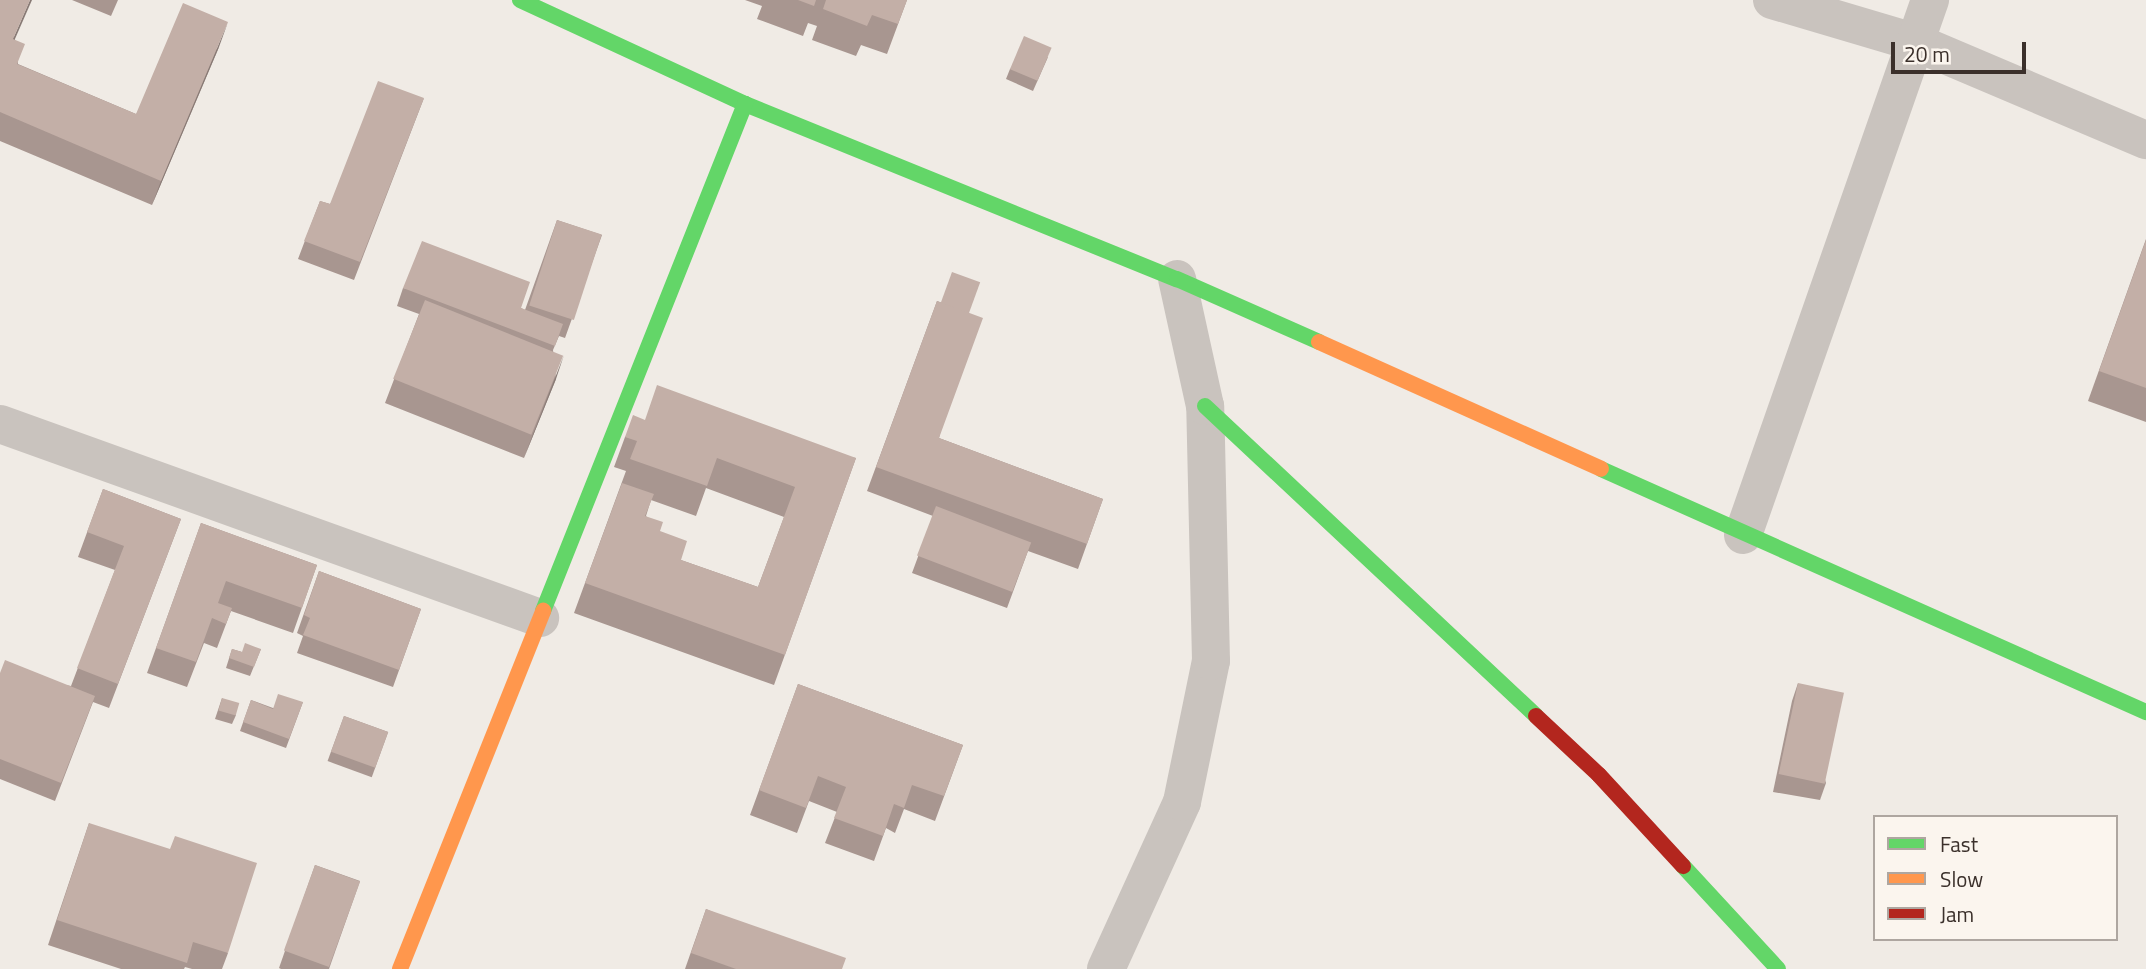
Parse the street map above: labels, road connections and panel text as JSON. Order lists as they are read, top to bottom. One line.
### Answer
{"legend":["Fast","Slow","Jam"],"scale_bar":"20 m"}
